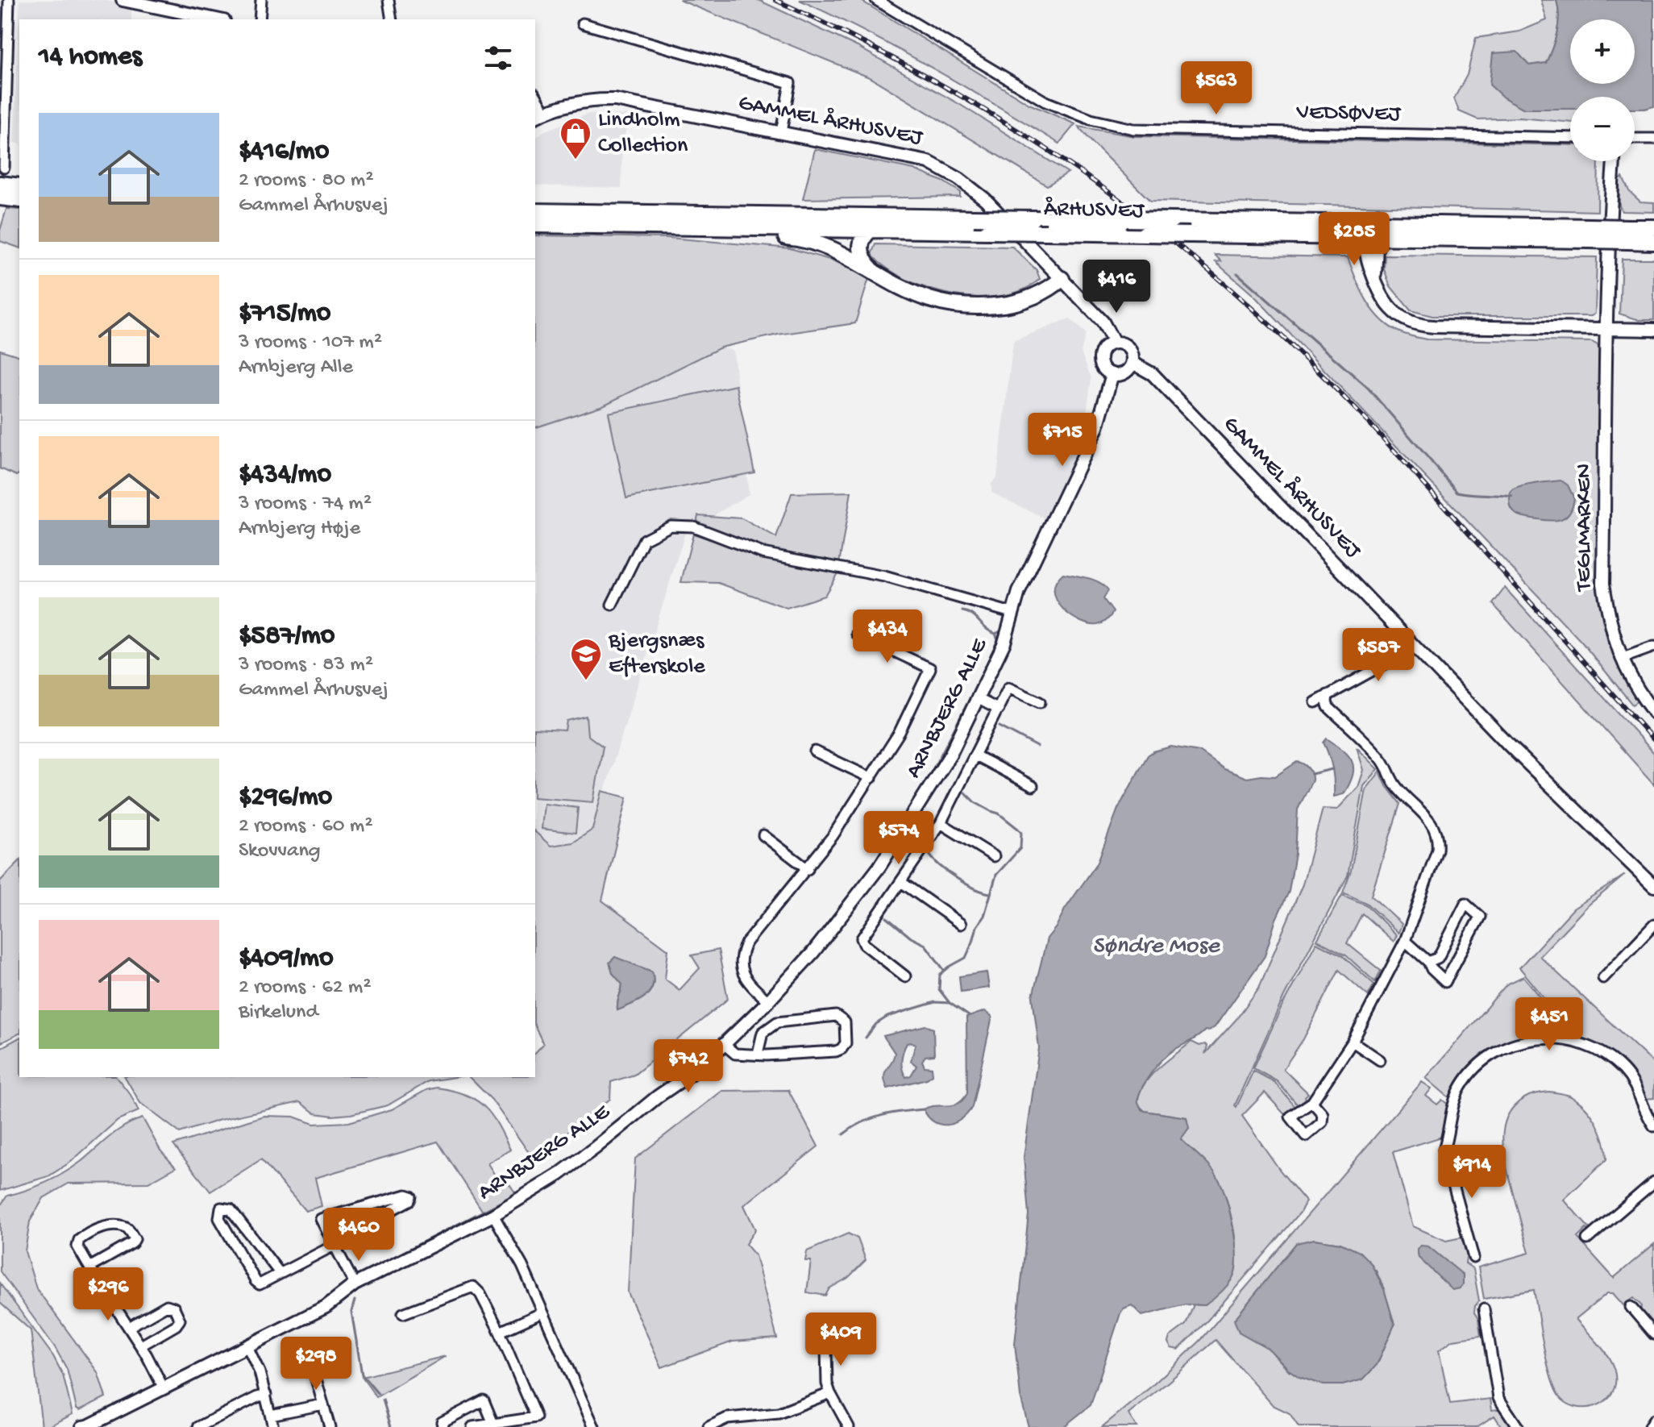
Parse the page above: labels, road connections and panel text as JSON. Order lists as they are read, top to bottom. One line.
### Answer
{"streets":{"main road":["ÅRHUSVEJ"],"street":["VEDSØVEJ","GAMMEL ÅRHUSVEJ","TEGLMARKEN","ARNBJERG ALLE"]},"crossings":[["GAMMEL ÅRHUSVEJ","ARNBJERG ALLE"]],"water":["Søndre Mose"],"places":{"shop":["Lindholm Collection"],"school or university":["Bjergsnæs Efterskole"]},"page":{"map_buttons":["+","−"],"heading":"14 homes","price":["$563","$285","$416","$715","$434","$587","$574","$451","$742","$914","$460","$296","$409","$298"],"list":[{"name":"$416/mo","note":"2 rooms · 80 m² · Gammel Århusvej"},{"name":"$715/mo","note":"3 rooms · 107 m² · Arnbjerg Alle"},{"name":"$434/mo","note":"3 rooms · 74 m² · Arnbjerg Høje"},{"name":"$587/mo","note":"3 rooms · 83 m² · Gammel Århusvej"},{"name":"$296/mo","note":"2 rooms · 60 m² · Skovvang"},{"name":"$409/mo","note":"2 rooms · 62 m² · Birkelund"}]}}
